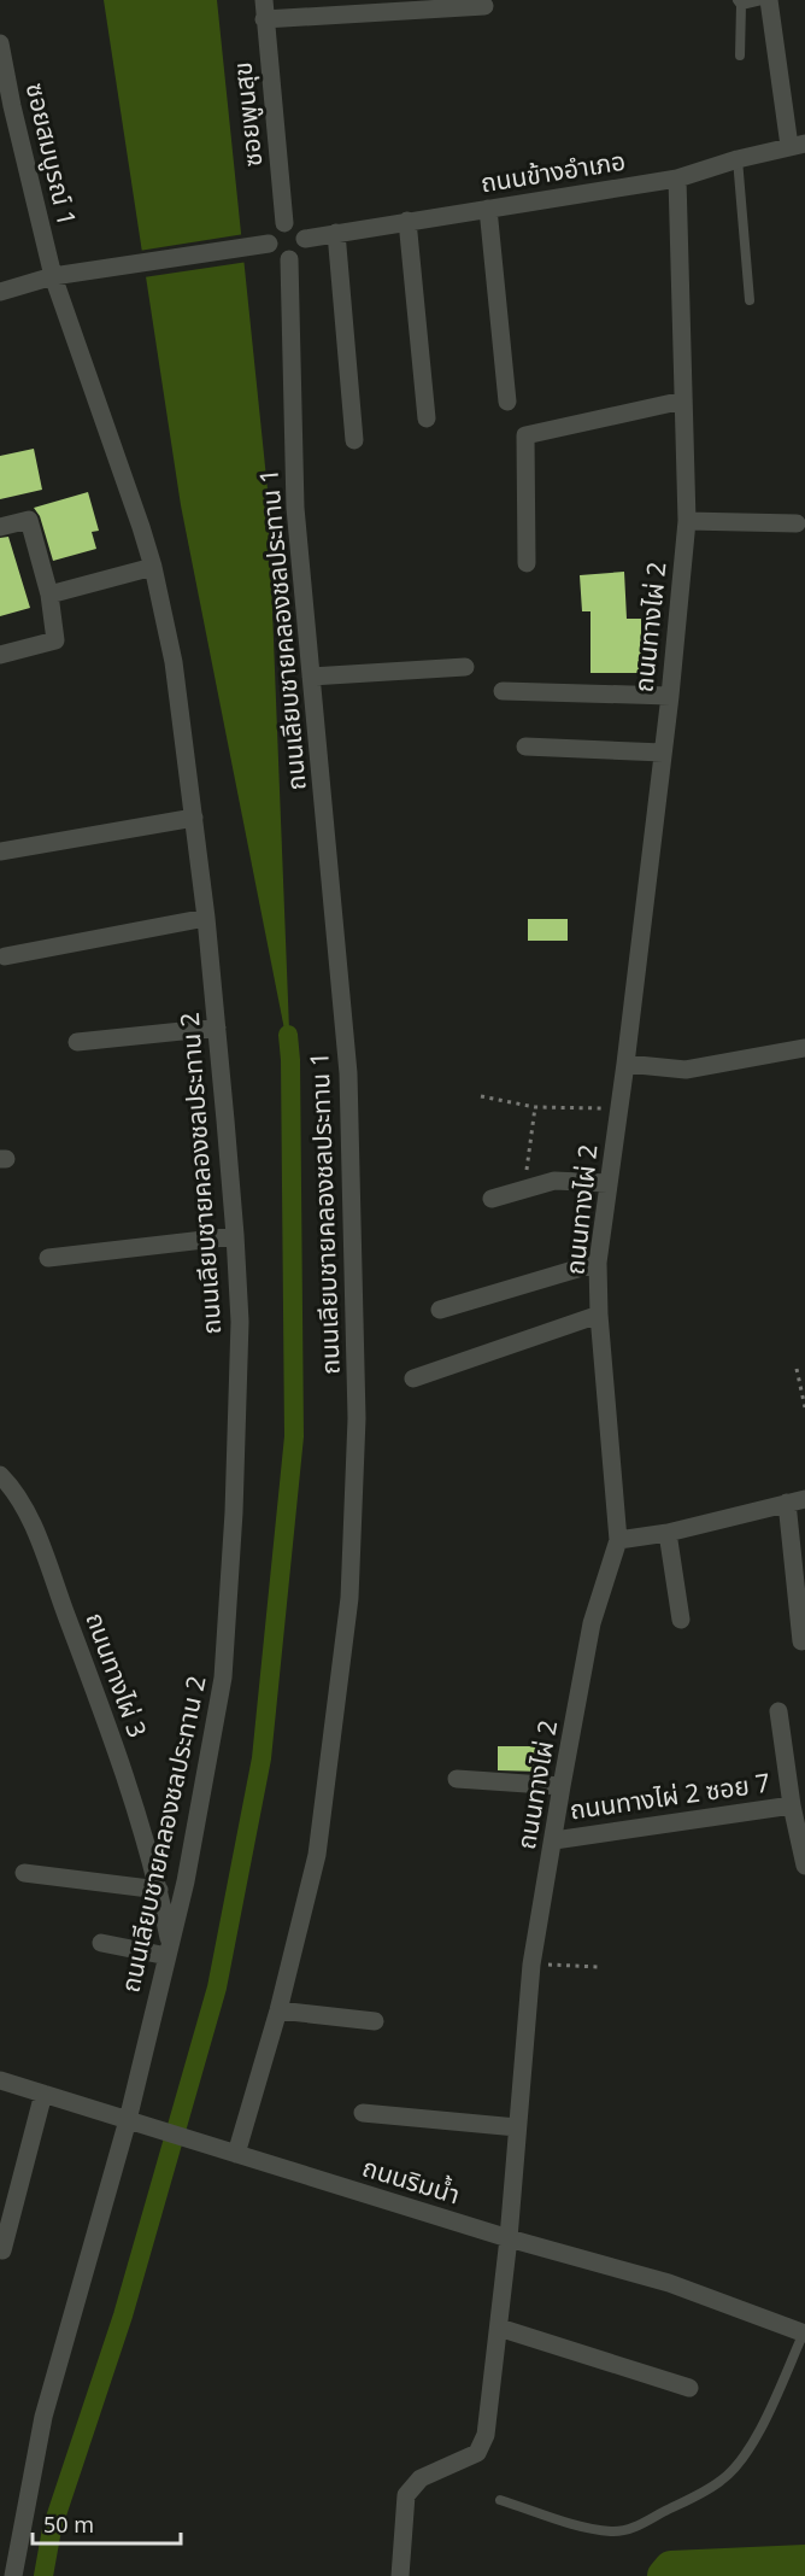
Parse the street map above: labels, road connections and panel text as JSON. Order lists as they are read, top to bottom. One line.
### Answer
{"streets":{"street":["ซอยพูนสุข","ซอยสมบูรณ์ 1","ถนนข้างอำเภอ","ถนนทางไผ่ 2","ถนนเลียบชายคลองชลประทาน 1","ถนนเลียบชายคลองชลประทาน 2","ถนนทางไผ่ 3","ถนนทางไผ่ 2 ซอย 7","ถนนริมน้ำ"]},"crossings":[["ซอยพูนสุข","ถนนข้างอำเภอ"],["ซอยพูนสุข","ถนนเลียบชายคลองชลประทาน 1"],["ซอยสมบูรณ์ 1","ถนนเลียบชายคลองชลประทาน 2"],["ถนนข้างอำเภอ","ถนนทางไผ่ 2"],["ถนนข้างอำเภอ","ถนนเลียบชายคลองชลประทาน 1"],["ถนนทางไผ่ 2","ถนนทางไผ่ 2 ซอย 7"],["ถนนทางไผ่ 2","ถนนริมน้ำ"],["ถนนเลียบชายคลองชลประทาน 1","ถนนริมน้ำ"],["ถนนเลียบชายคลองชลประทาน 2","ถนนทางไผ่ 3"],["ถนนเลียบชายคลองชลประทาน 2","ถนนริมน้ำ"]],"scale_bar":"50 m"}
